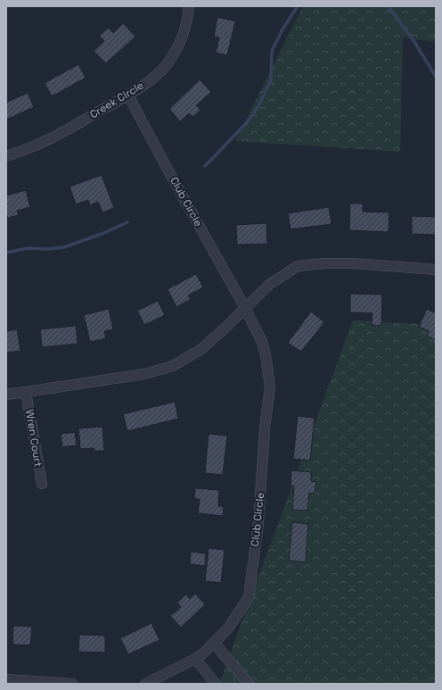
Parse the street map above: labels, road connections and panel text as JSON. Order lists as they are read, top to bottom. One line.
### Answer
{"streets":{"street":["Creek Circle","Club Circle","Wren Court"]},"crossings":[["Creek Circle","Club Circle"]]}
